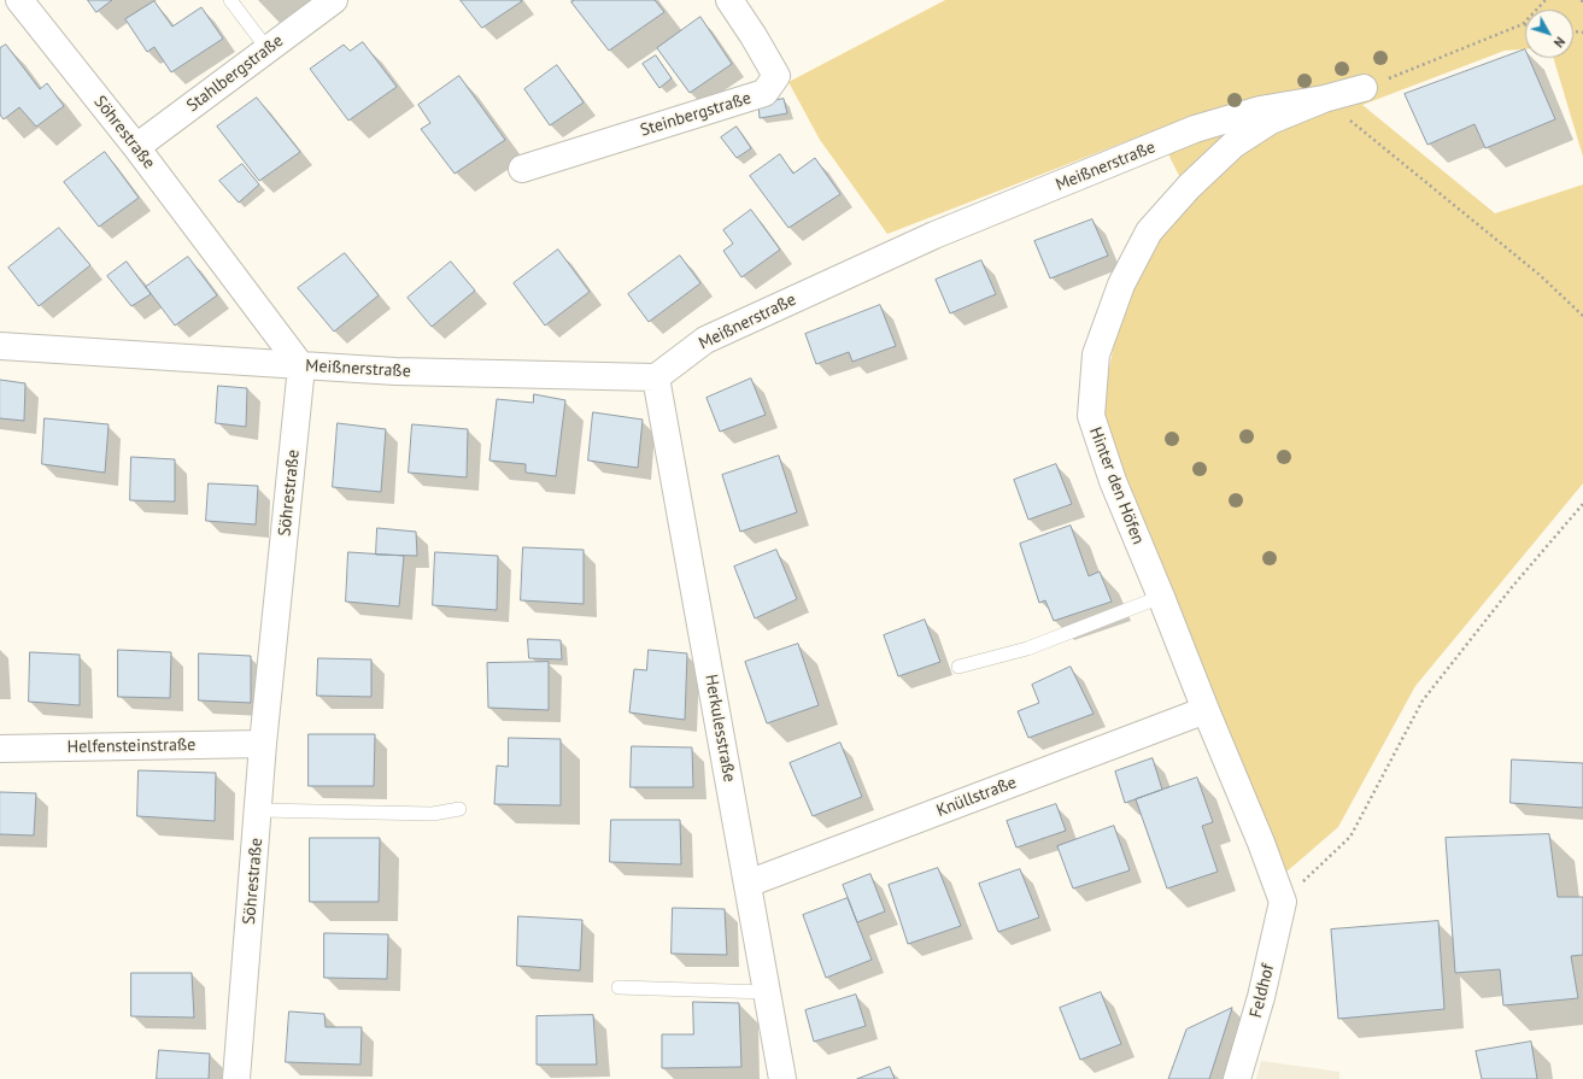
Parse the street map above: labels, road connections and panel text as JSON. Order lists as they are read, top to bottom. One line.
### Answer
{"streets":{"street":["Stahlbergstraße","Steinbergstraße","Söhrestraße","Meißnerstraße","Hinter den Höfen","Herkulesstraße","Helfensteinstraße","Knüllstraße","Feldhof"]},"crossings":[["Stahlbergstraße","Söhrestraße"],["Söhrestraße","Meißnerstraße"],["Söhrestraße","Helfensteinstraße"],["Meißnerstraße","Hinter den Höfen"],["Meißnerstraße","Herkulesstraße"],["Hinter den Höfen","Knüllstraße"],["Hinter den Höfen","Feldhof"],["Herkulesstraße","Knüllstraße"]],"north":"bottom right"}
